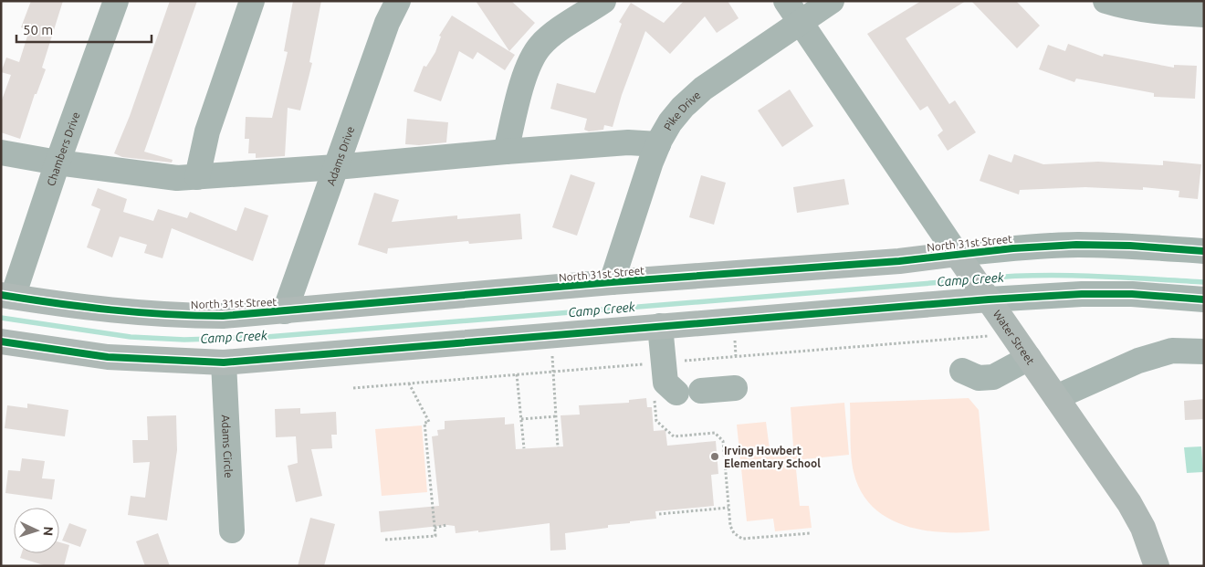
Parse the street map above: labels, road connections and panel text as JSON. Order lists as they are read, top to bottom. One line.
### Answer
{"streets":{"main road":["North 31st Street","Water Street"],"street":["Pike Drive","Chambers Drive","Adams Drive","Adams Circle"]},"crossings":[["Pike Drive","North 31st Street"],["Pike Drive","Water Street"],["Chambers Drive","North 31st Street"],["Adams Drive","North 31st Street"],["North 31st Street","Water Street"]],"water":["Camp Creek"],"places":["Irving Howbert Elementary School"],"scale_bar":"50 m","north":"right"}
